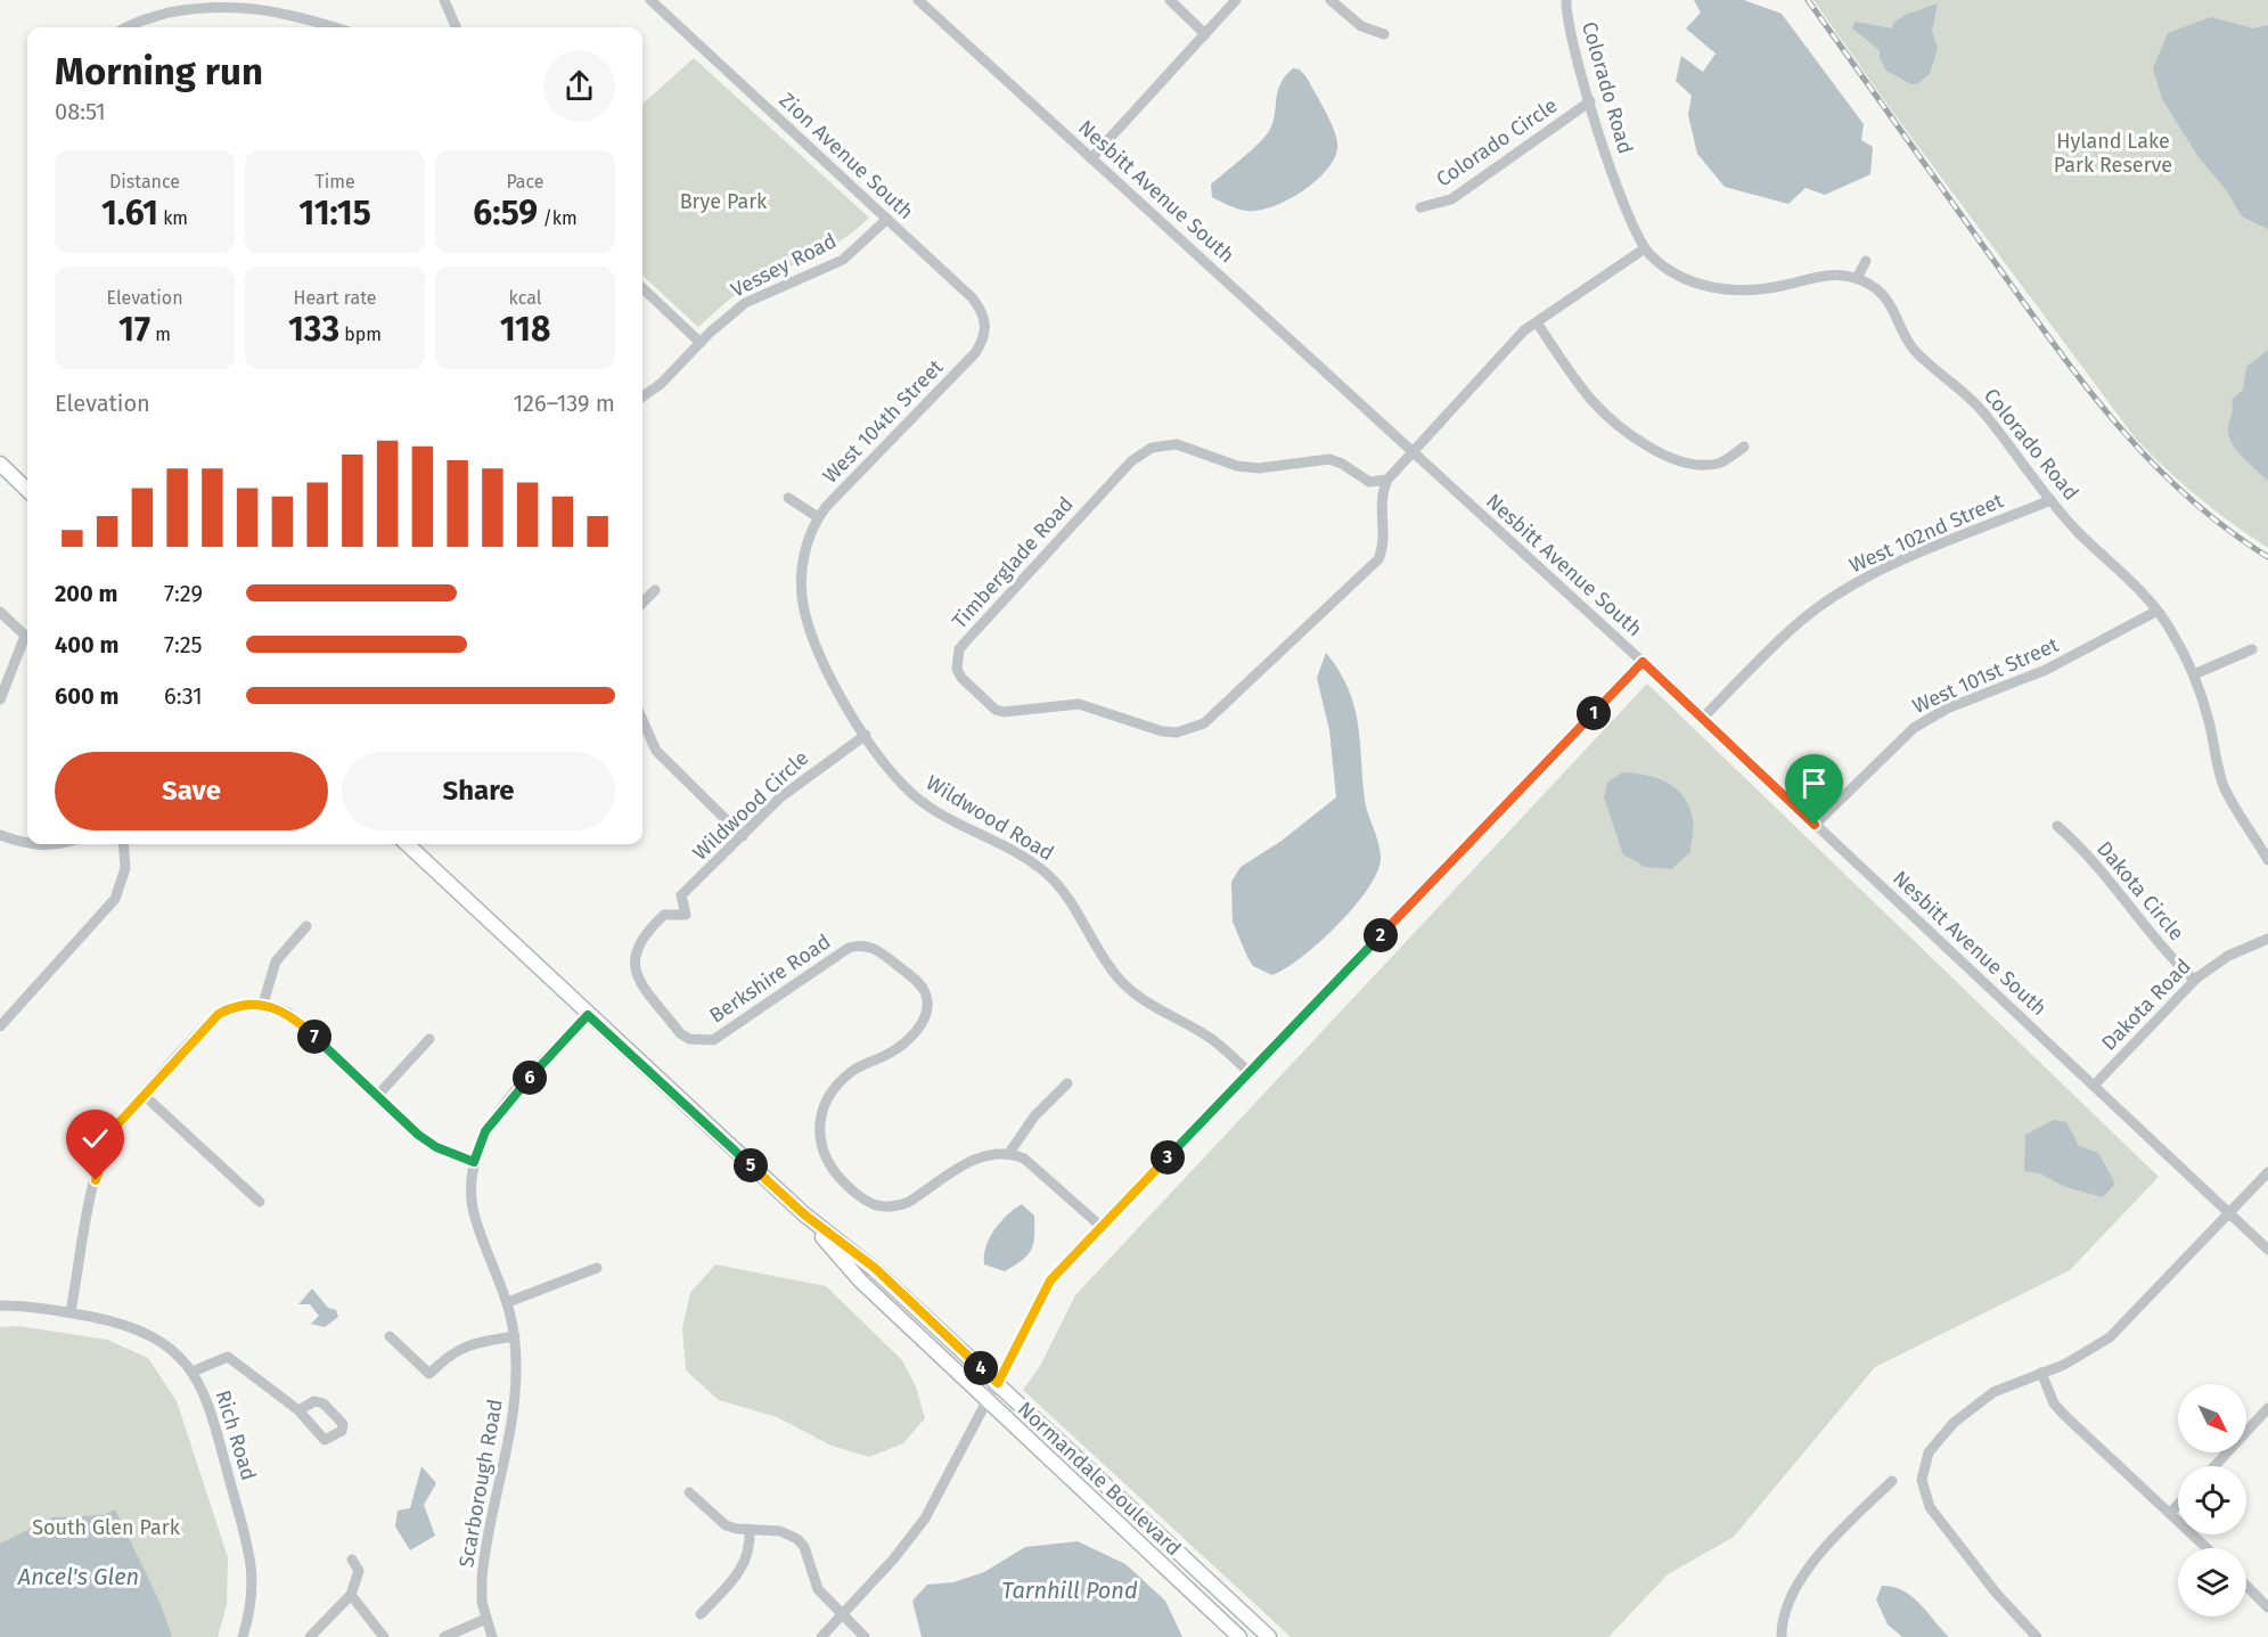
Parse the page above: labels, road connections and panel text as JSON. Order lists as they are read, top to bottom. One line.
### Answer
{"streets":{"main road":["Normandale Boulevard"],"street":["Colorado Road","Colorado Circle","Zion Avenue South","Nesbitt Avenue South","Vessey Road","West 104th Street","West 102nd Street","Timberglade Road","West 101st Street","Wildwood Circle","Wildwood Road","Dakota Circle","Berkshire Road","Dakota Road","Rich Road","Scarborough Road"]},"crossings":[["Colorado Road","Colorado Circle"],["Colorado Road","West 102nd Street"],["Colorado Road","West 101st Street"],["Zion Avenue South","Vessey Road"],["Zion Avenue South","West 104th Street"],["Nesbitt Avenue South","West 102nd Street"],["Nesbitt Avenue South","West 101st Street"],["Nesbitt Avenue South","Dakota Road"],["West 104th Street","Wildwood Road"],["Wildwood Circle","Wildwood Road"],["Wildwood Circle","Berkshire Road"],["Dakota Circle","Dakota Road"],["Normandale Boulevard","Scarborough Road"]],"water":["Ancel's Glen","Tarnhill Pond"],"parks":["Hyland Lake Park Reserve","Brye Park","South Glen Park"],"north":"bottom right","page":{"heading":["Morning run","08:51"],"stats":[["Distance","1.61 km"],["Time","11:15"],["Pace","6:59 /km"],["Elevation","17 m"],["Heart rate","133 bpm"],["kcal","118"]],"chart":["Elevation","126–139 m"],"list":[{"name":"200 m","note":"7:29"},{"name":"400 m","note":"7:25"},{"name":"600 m","note":"6:31"}],"pins":["1","2","7","6","3","5","4"],"buttons":["Save","Share"]}}
